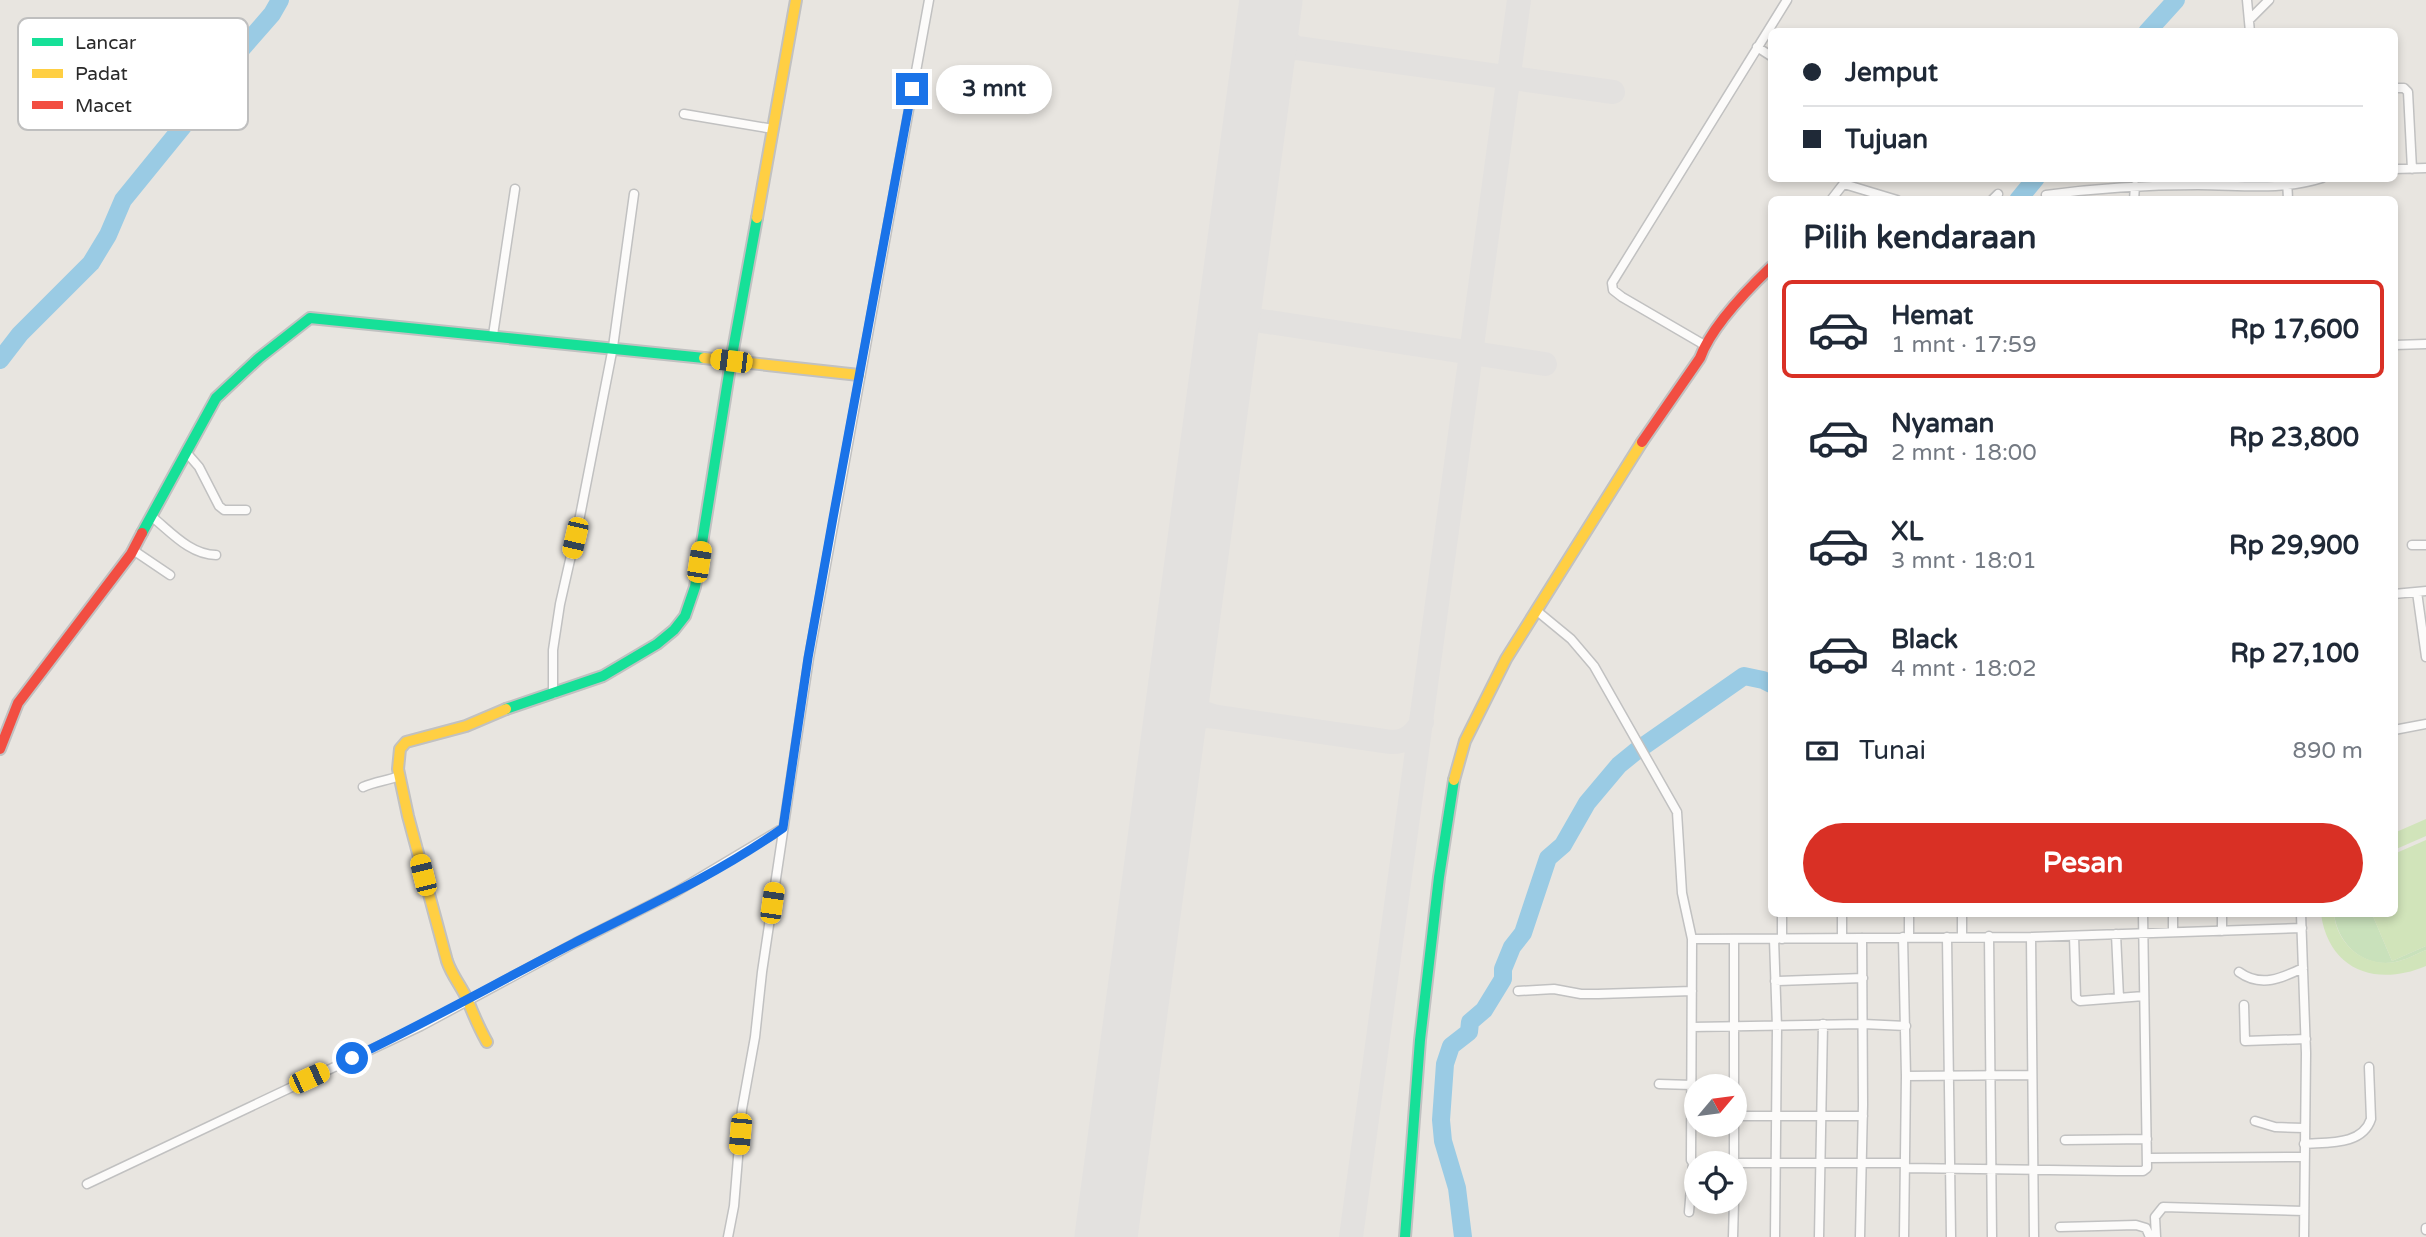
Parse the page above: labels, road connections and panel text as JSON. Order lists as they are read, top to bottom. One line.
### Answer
{"legend":["Lancar","Padat","Macet"],"north":"top right","page":{"banner":["Jemput","Tujuan"],"bubble":"3 mnt","heading":"Pilih kendaraan","list":[{"name":"Hemat","note":"1 mnt · 17:59","value":"Rp 17,600"},{"name":"Nyaman","note":"2 mnt · 18:00","value":"Rp 23,800"},{"name":"XL","note":"3 mnt · 18:01","value":"Rp 29,900"},{"name":"Black","note":"4 mnt · 18:02","value":"Rp 27,100"}],"pay":["Tunai","890 m"],"buttons":"Pesan"}}
